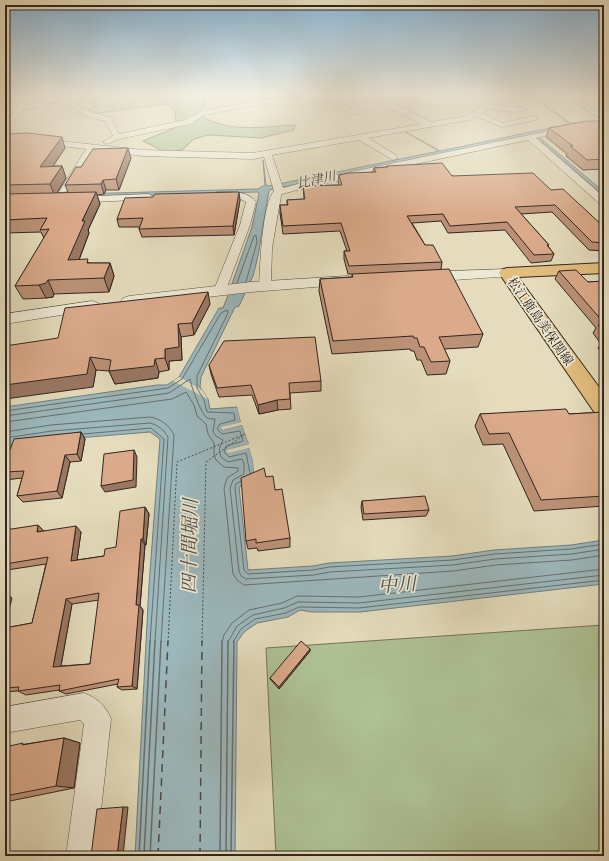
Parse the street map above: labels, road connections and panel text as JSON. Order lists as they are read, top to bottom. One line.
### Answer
{"streets":{"main road":["松江鹿島美保関線"]},"water":["比津川","四十間堀川","中川"]}
